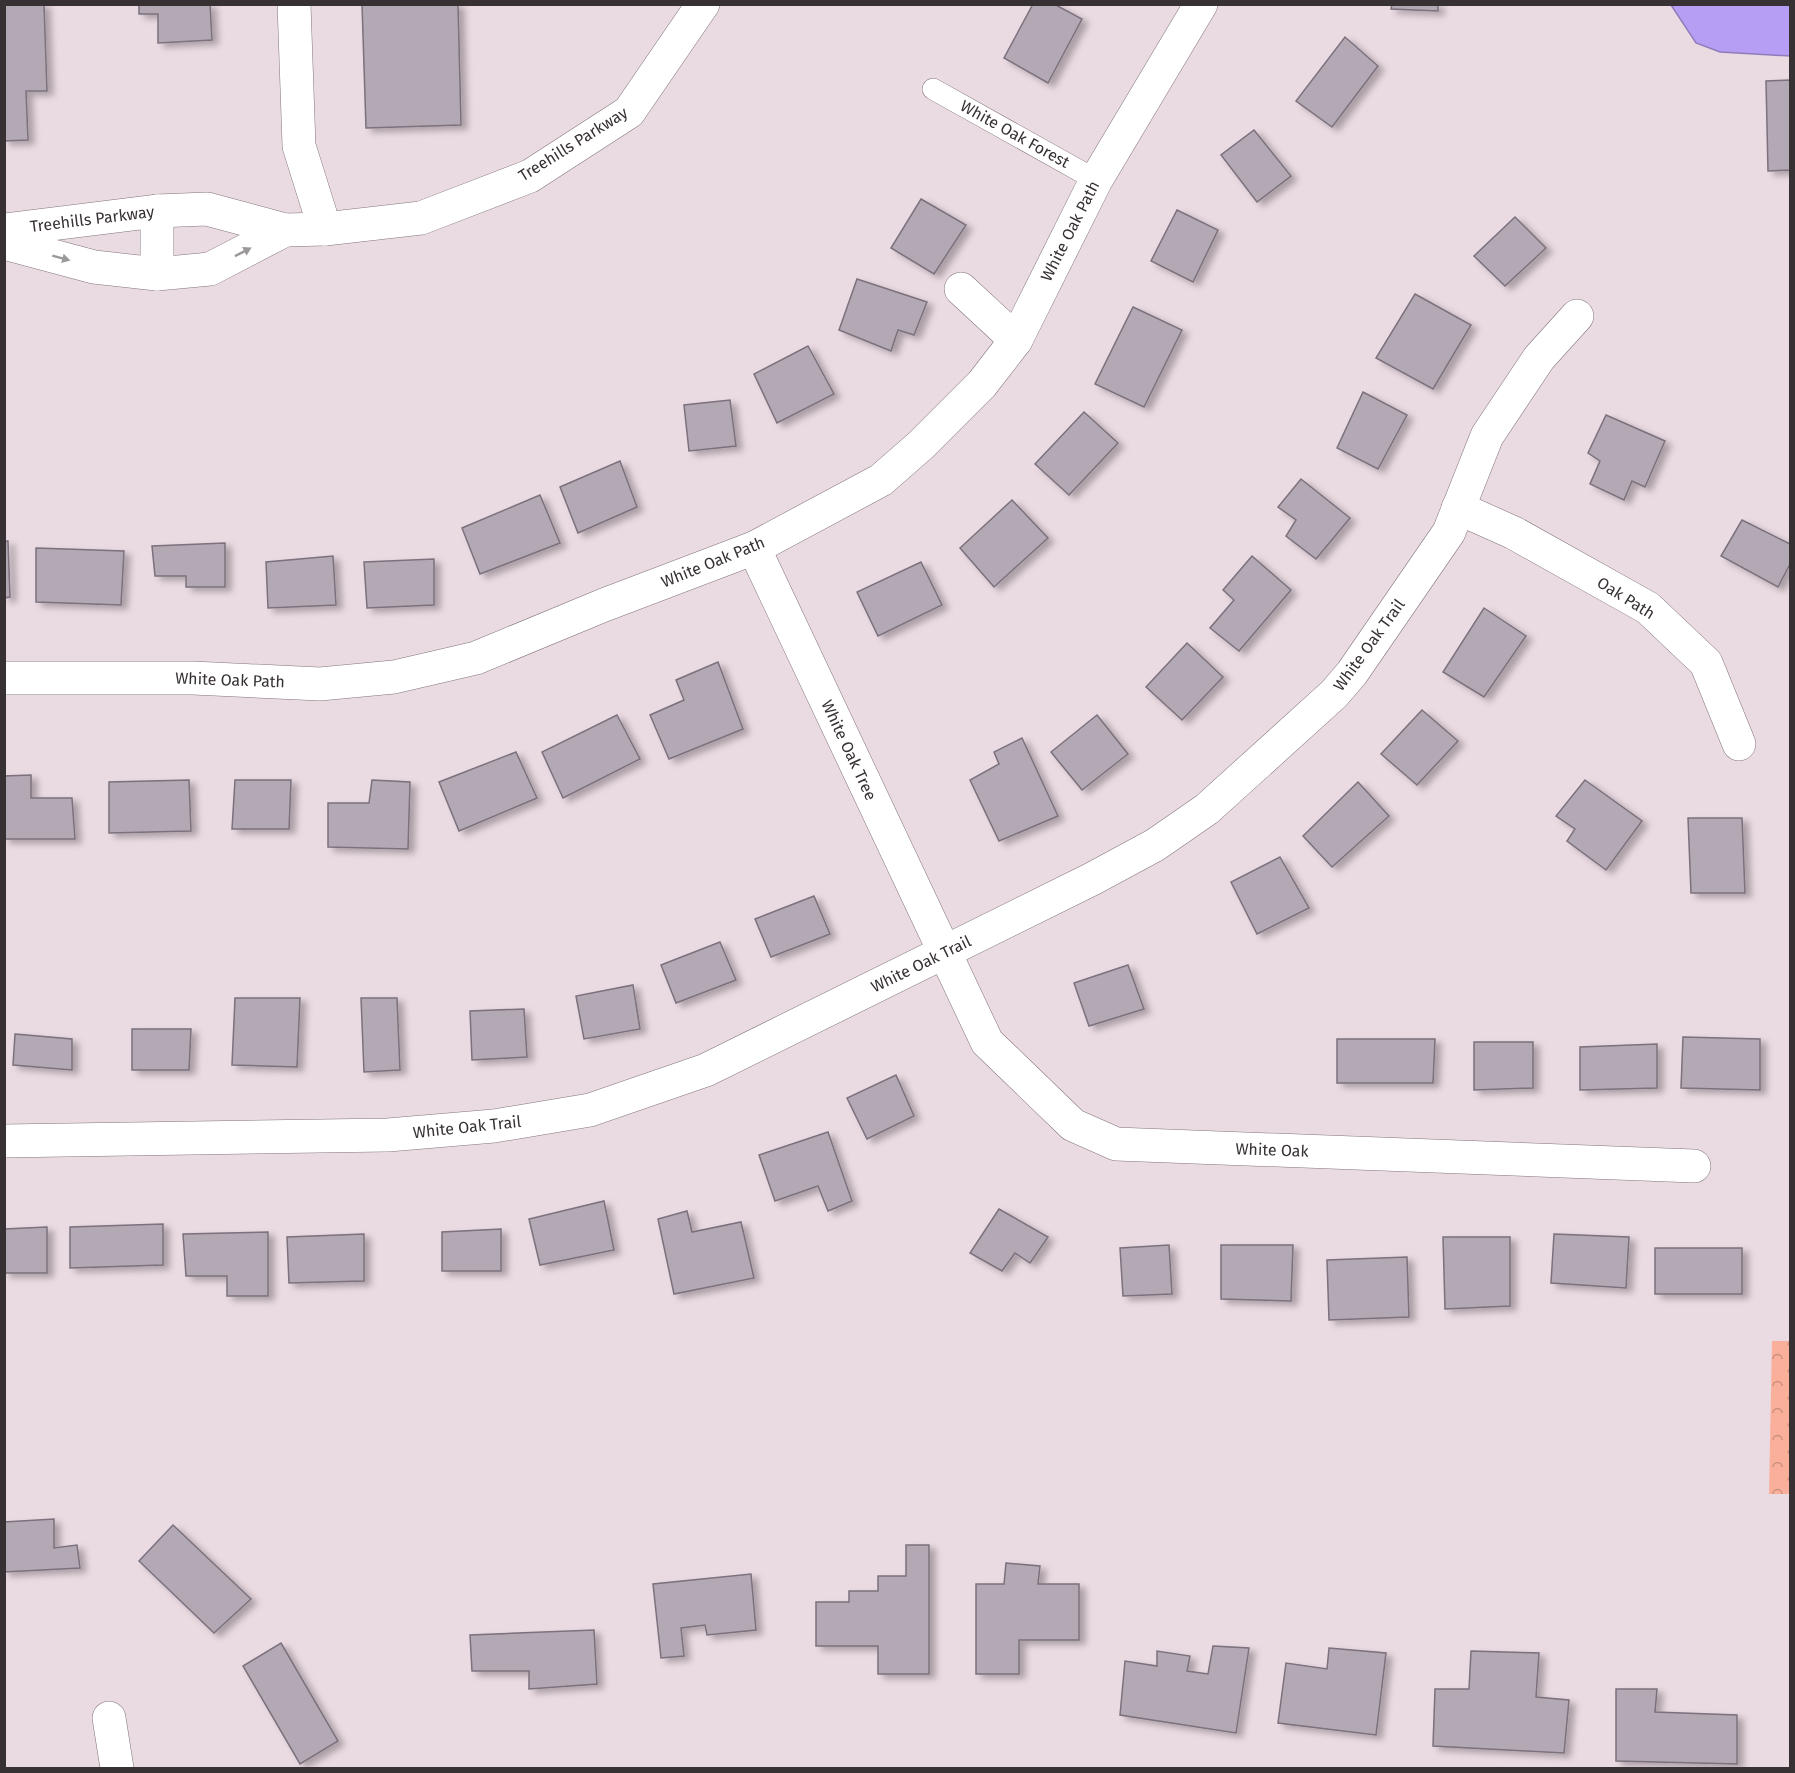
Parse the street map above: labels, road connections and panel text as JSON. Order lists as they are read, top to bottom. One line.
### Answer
{"streets":{"street":["Treehills Parkway","White Oak Path","Oak Path","White Oak Trail","White Oak Tree","White Oak"],"lane":["White Oak Forest"]},"crossings":[["White Oak Forest","White Oak Path"],["White Oak Path","White Oak Tree"],["Oak Path","White Oak Trail"],["White Oak Trail","White Oak Tree"],["White Oak Trail","White Oak"],["White Oak Tree","White Oak"]]}
